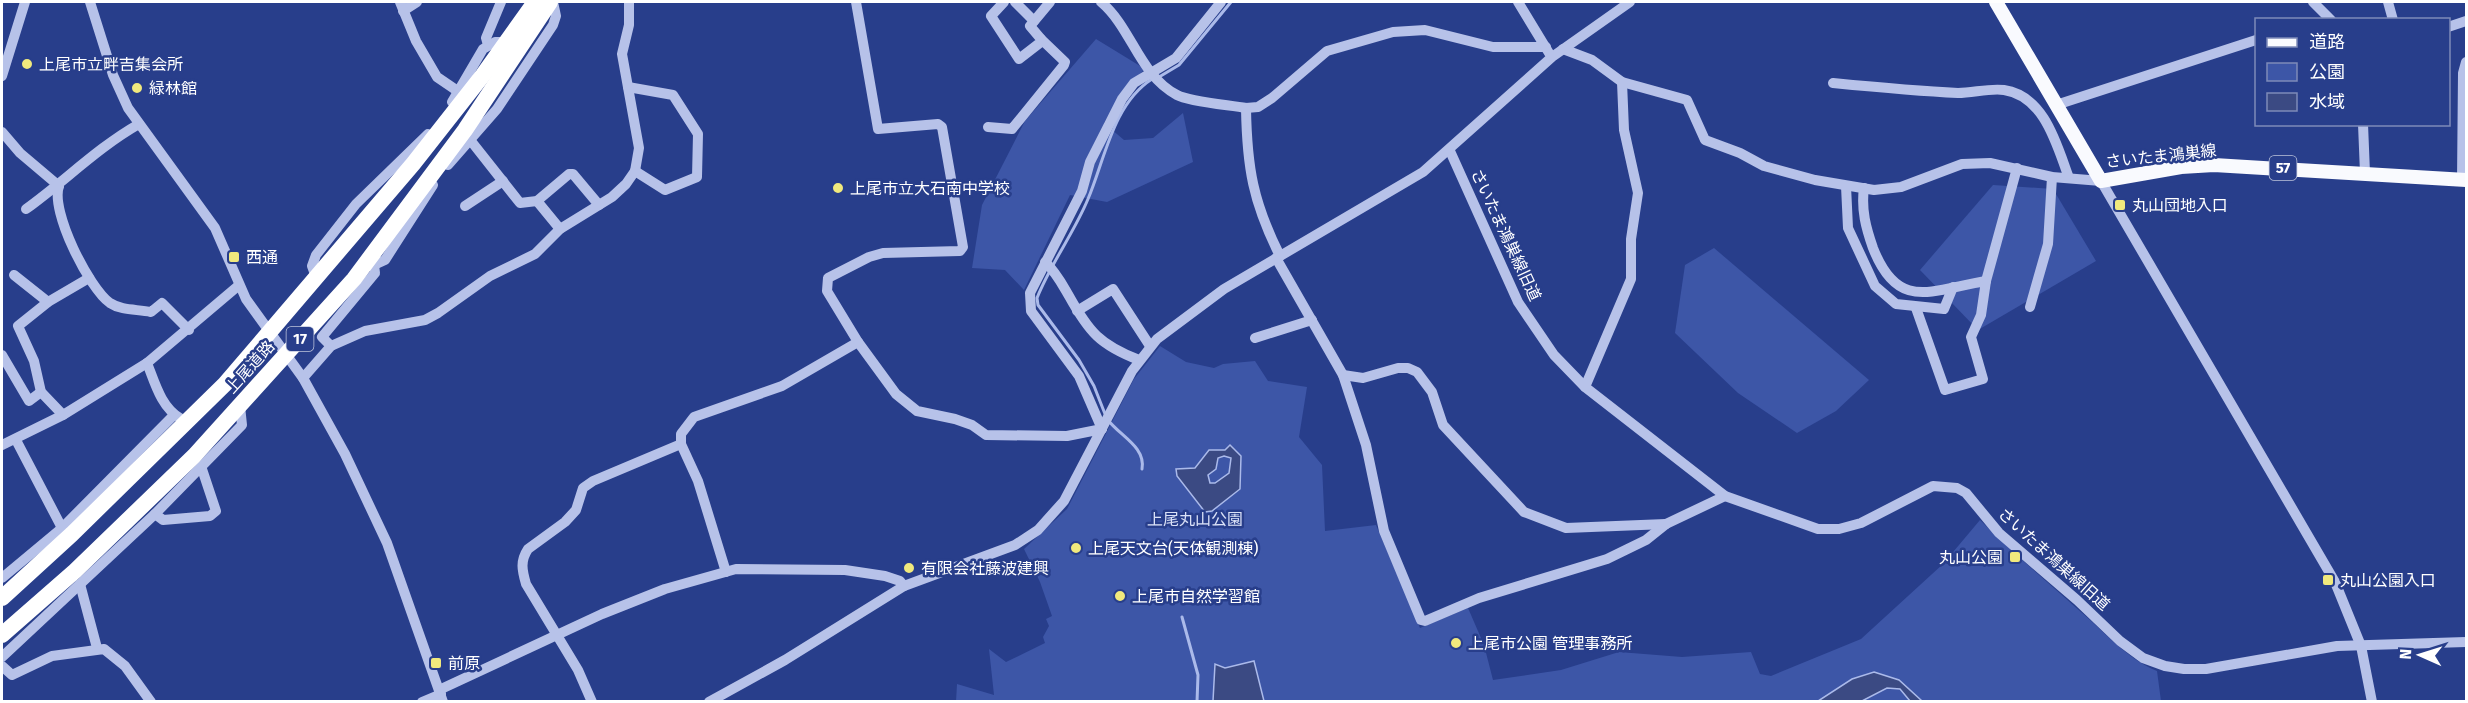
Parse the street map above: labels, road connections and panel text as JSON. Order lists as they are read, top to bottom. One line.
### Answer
{"streets":{"highway":["17","上尾道路"],"main road":["さいたま鴻巣線","57"],"street":["さいたま鴻巣線旧道"]},"parks":["上尾丸山公園"],"places":{"other":["上尾市立畔吉集会所","緑林館","上尾市立大石南中学校","上尾天文台(天体観測棟)","有限会社藤波建興","上尾市自然学習館","上尾市公園 管理事務所"],"transit":["丸山団地入口","西通","丸山公園","丸山公園入口","前原"]},"legend":["道路","公園","水域"],"north":"left"}
